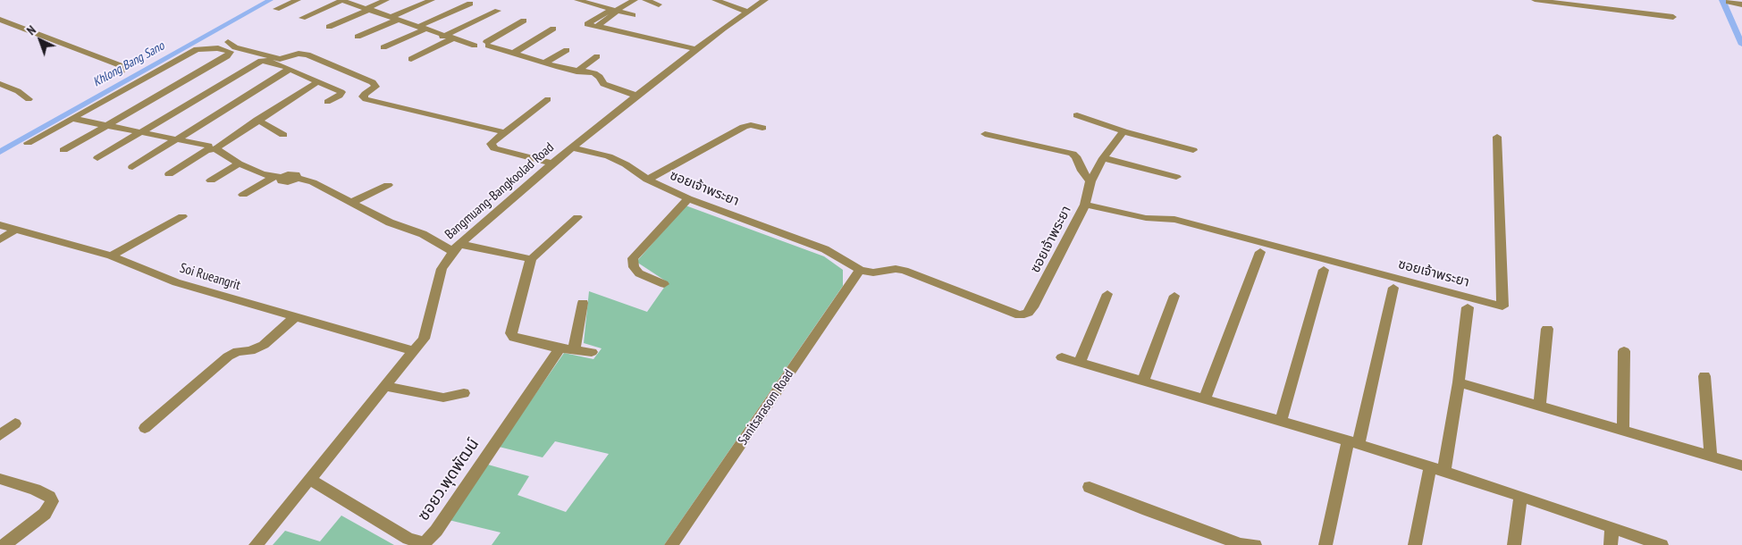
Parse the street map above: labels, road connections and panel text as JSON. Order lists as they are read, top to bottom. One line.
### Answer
{"streets":{"street":["ซอยเจ้าพระยา","Bangmuang-Bangkoolad Road","Soi Rueangrit","Sanitsarasom Road","ซอยว.พุดพัฒน์"]},"crossings":[["ซอยเจ้าพระยา","Bangmuang-Bangkoolad Road"],["ซอยเจ้าพระยา","Sanitsarasom Road"],["Bangmuang-Bangkoolad Road","Soi Rueangrit"],["Bangmuang-Bangkoolad Road","ซอยว.พุดพัฒน์"]],"water":["Khlong Bang Sano"],"north":"top left"}
